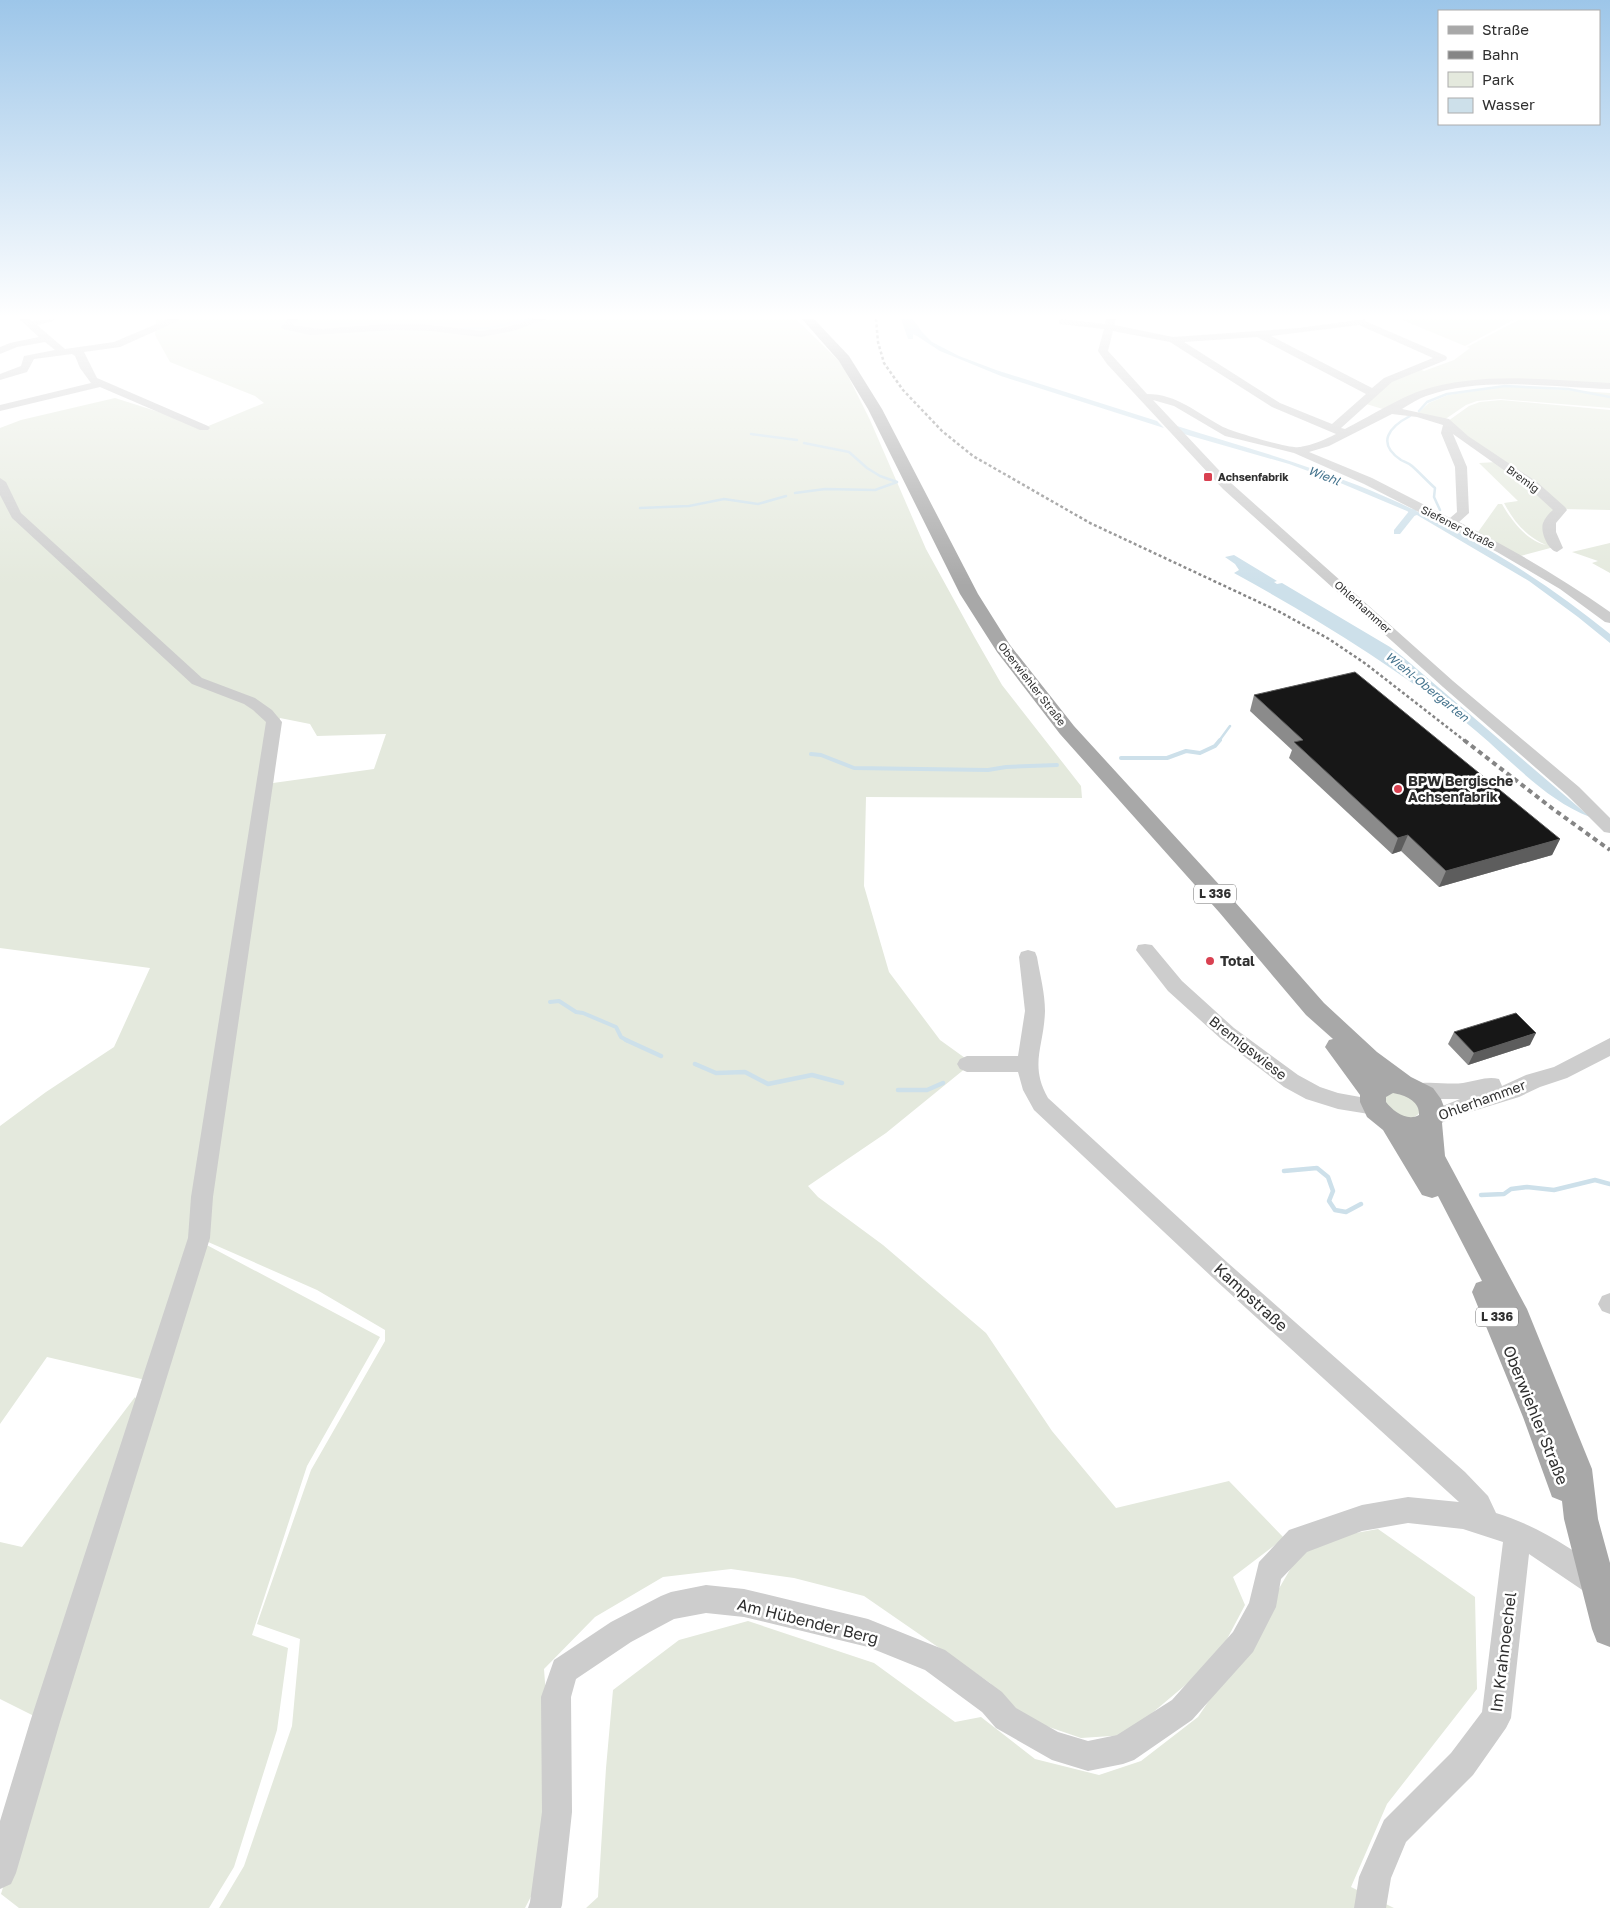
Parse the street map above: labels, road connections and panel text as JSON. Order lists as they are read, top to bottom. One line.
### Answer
{"streets":{"main road":["Oberwiehler Straße","L 336"],"street":["Bremig","Siefener Straße","Ohlerhammer","Bremigswiese","Kampstraße","Am Hübender Berg","Im Krahnoechel"]},"crossings":[["Ohlerhammer","Oberwiehler Straße"],["Oberwiehler Straße","Bremigswiese"],["Oberwiehler Straße","Am Hübender Berg"],["Kampstraße","Am Hübender Berg"],["Am Hübender Berg","Im Krahnoechel"]],"water":["Wiehl","Wiehl-Obergarten"],"places":{"transit":["Achsenfabrik"],"other":["BPW Bergische Achsenfabrik","Total"]},"legend":["Straße","Bahn","Park","Wasser"]}
